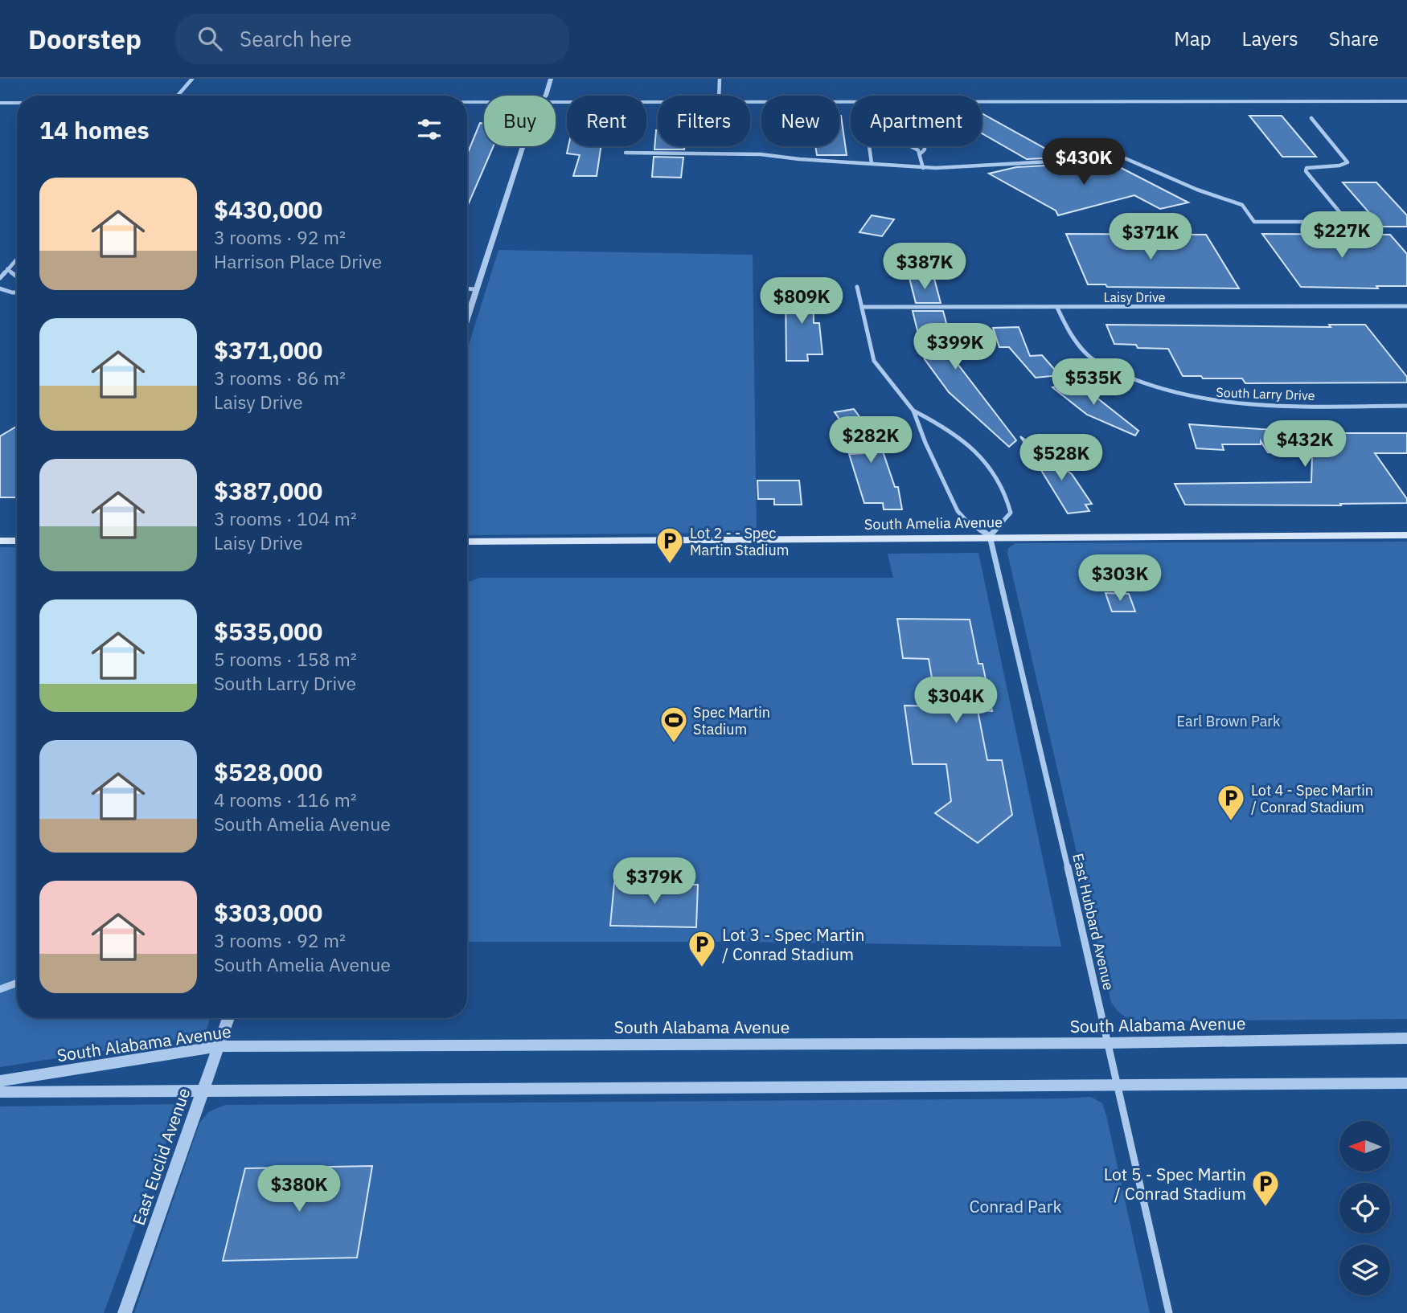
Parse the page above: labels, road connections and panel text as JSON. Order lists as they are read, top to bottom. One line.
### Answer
{"streets":{"main road":["South Amelia Avenue"],"street":["Laisy Drive","South Larry Drive","East Hubbard Avenue","South Alabama Avenue","East Euclid Avenue"]},"crossings":[["Laisy Drive","South Larry Drive"],["South Amelia Avenue","East Hubbard Avenue"],["East Hubbard Avenue","South Alabama Avenue"],["South Alabama Avenue","East Euclid Avenue"]],"parks":["Earl Brown Park","Conrad Park"],"places":{"parking":["Lot 2 - - Spec Martin Stadium","Lot 4 - Spec Martin / Conrad Stadium","Lot 3 - Spec Martin / Conrad Stadium","Lot 5 - Spec Martin / Conrad Stadium"],"sports":["Spec Martin Stadium"]},"north":"left","page":{"header":"Doorstep","search":"Search here","nav":["Map","Layers","Share"],"chip":["Buy","Rent","Filters","New","Apartment"],"heading":"14 homes","price":["$430K","$227K","$371K","$387K","$809K","$399K","$535K","$282K","$432K","$528K","$303K","$304K","$379K","$380K"],"list":[{"name":"$430,000","note":"3 rooms · 92 m² · Harrison Place Drive"},{"name":"$371,000","note":"3 rooms · 86 m² · Laisy Drive"},{"name":"$387,000","note":"3 rooms · 104 m² · Laisy Drive"},{"name":"$535,000","note":"5 rooms · 158 m² · South Larry Drive"},{"name":"$528,000","note":"4 rooms · 116 m² · South Amelia Avenue"},{"name":"$303,000","note":"3 rooms · 92 m² · South Amelia Avenue"}]}}
